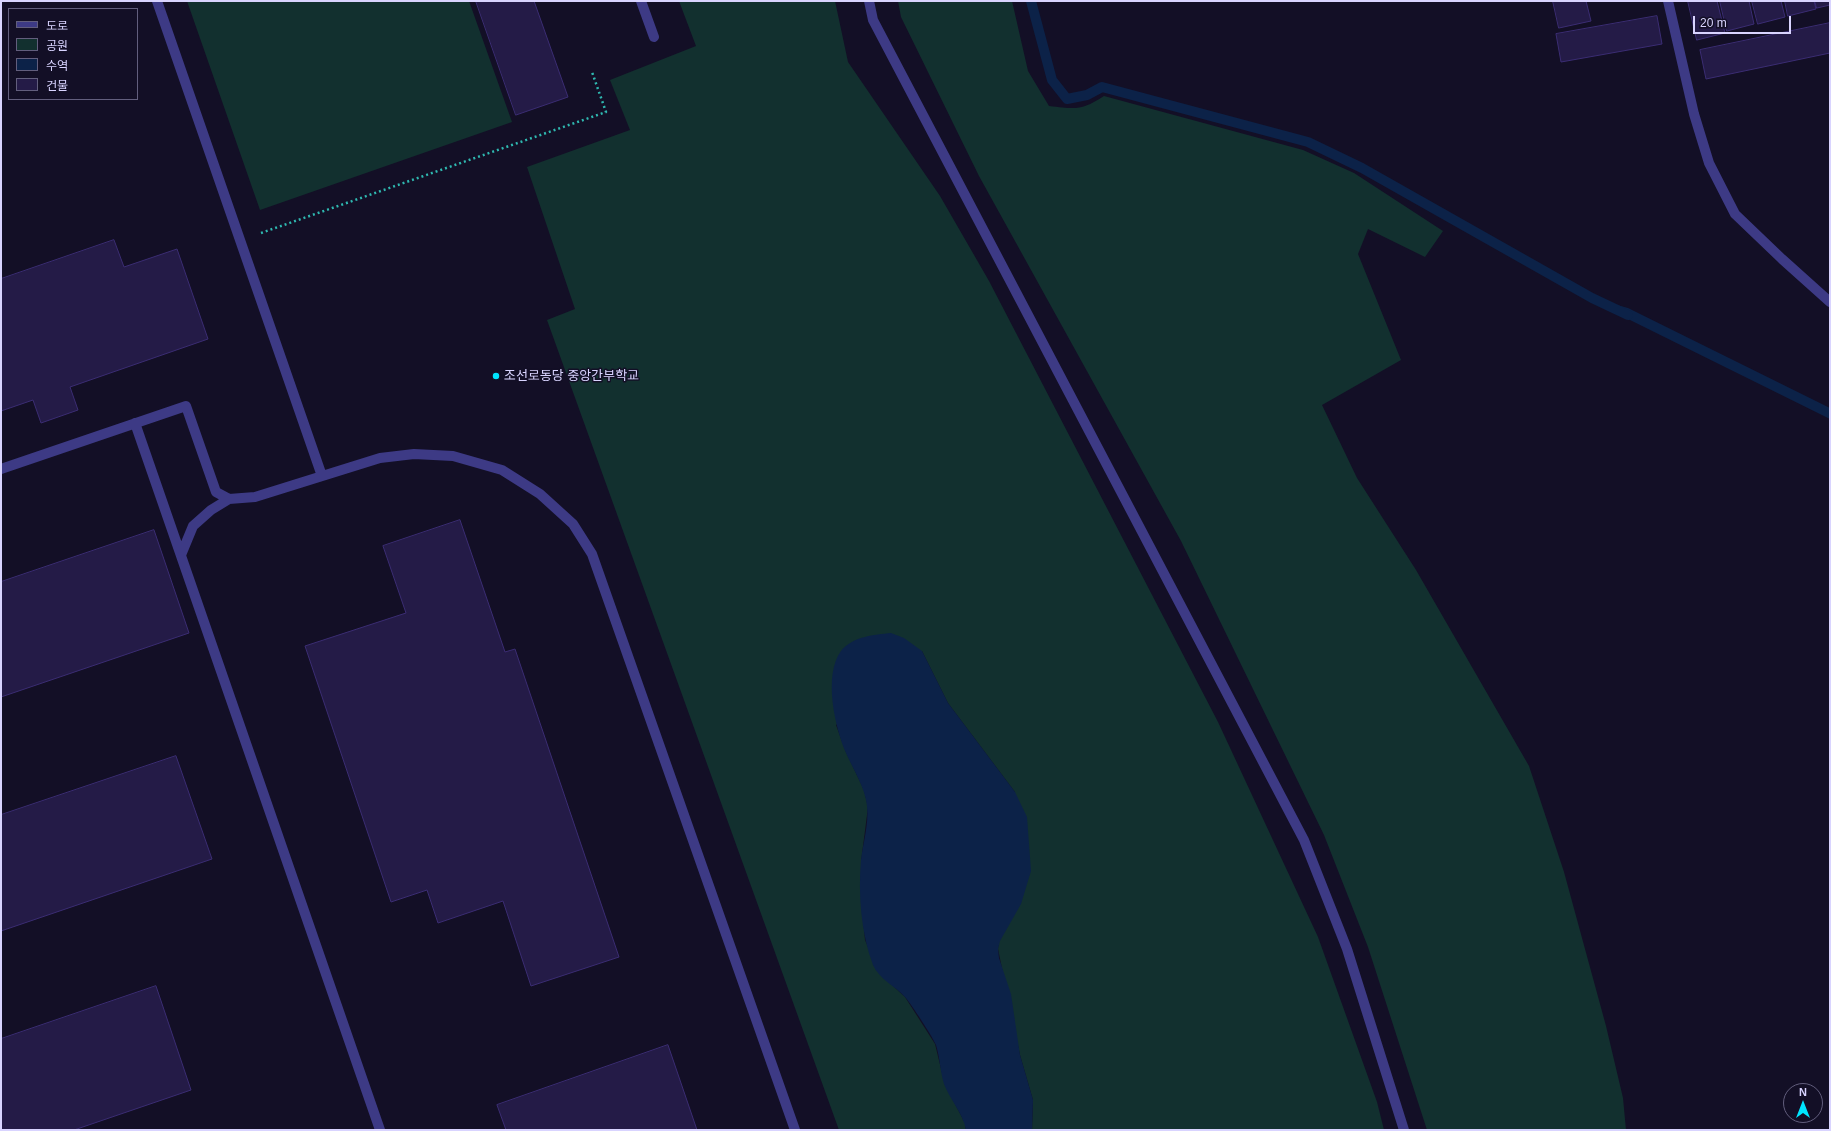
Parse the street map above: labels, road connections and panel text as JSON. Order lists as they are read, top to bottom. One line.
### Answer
{"places":["조선로동당 중앙간부학교"],"legend":["도로","공원","수역","건물"],"scale_bar":"20 m","north":"top"}
